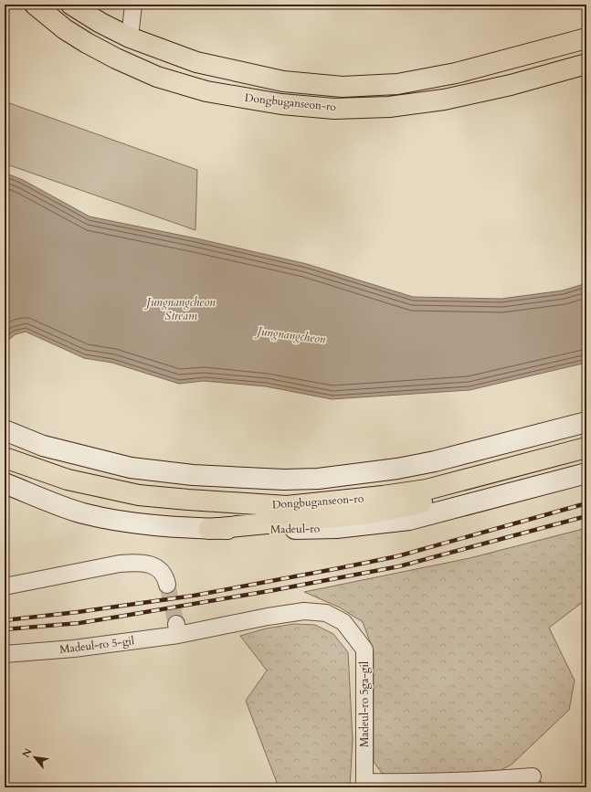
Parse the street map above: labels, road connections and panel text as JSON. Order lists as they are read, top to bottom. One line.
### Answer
{"streets":{"highway":["Dongbuganseon-ro"],"main road":["Madeul-ro"],"street":["Madeul-ro 5-gil","Madeul-ro 5ga-gil"]},"crossings":[["Madeul-ro 5-gil","Madeul-ro 5ga-gil"]],"water":["Jungnangcheon Stream","Jungnangcheon"],"north":"top left"}
